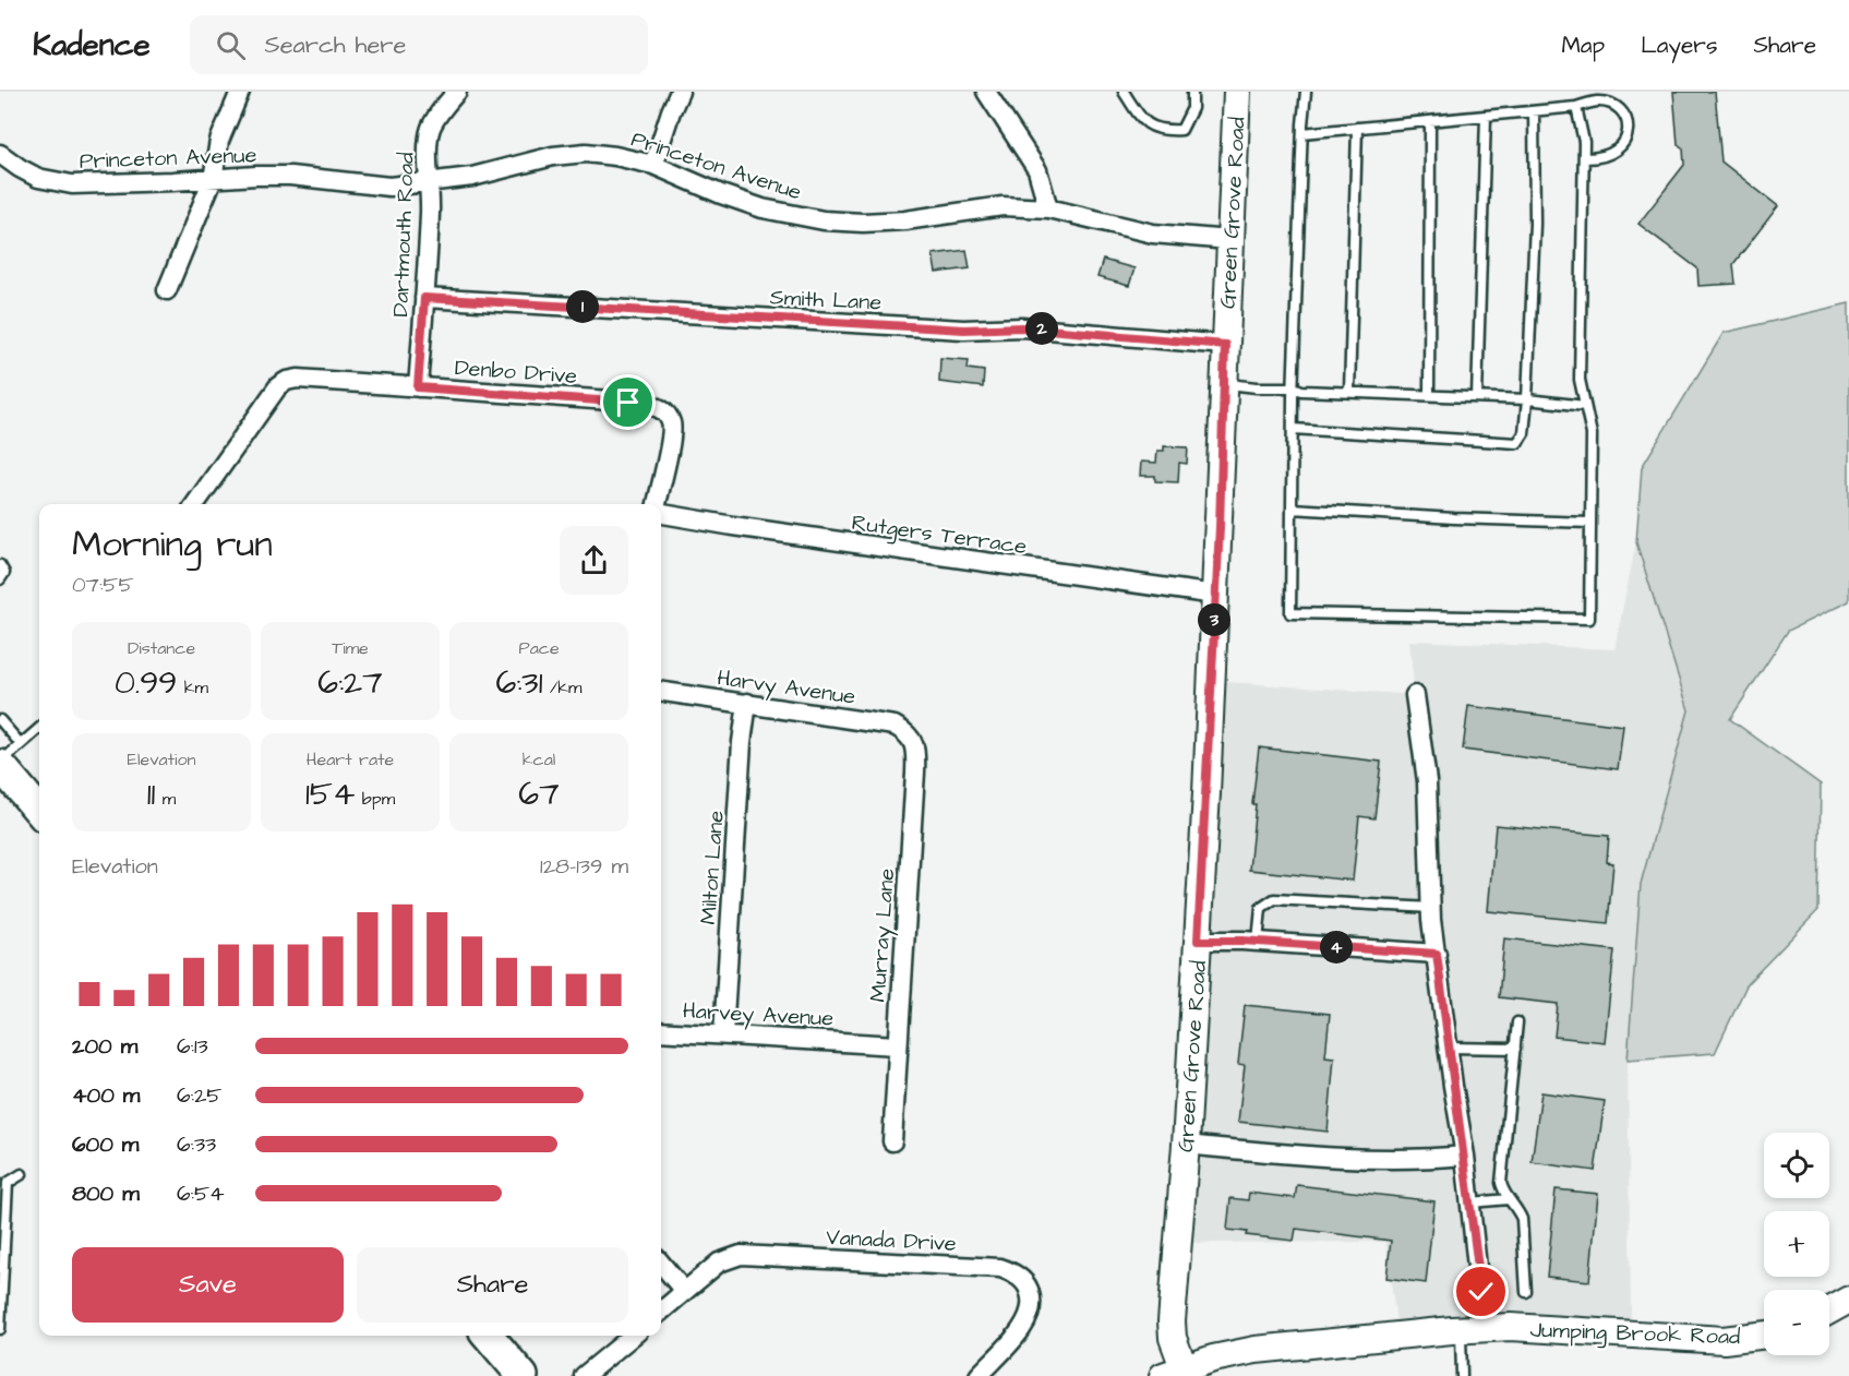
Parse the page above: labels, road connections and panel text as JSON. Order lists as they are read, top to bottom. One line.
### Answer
{"streets":{"street":["Princeton Avenue","Green Grove Road","Dartmouth Road","Smith Lane","Denbo Drive","Rutgers Terrace","Harvy Avenue","Milton Lane","Murray Lane","Harvey Avenue","Vanada Drive","Jumping Brook Road"]},"crossings":[["Princeton Avenue","Green Grove Road"],["Princeton Avenue","Dartmouth Road"],["Green Grove Road","Smith Lane"],["Green Grove Road","Rutgers Terrace"],["Green Grove Road","Jumping Brook Road"],["Dartmouth Road","Smith Lane"],["Dartmouth Road","Denbo Drive"],["Harvy Avenue","Milton Lane"],["Harvy Avenue","Murray Lane"],["Milton Lane","Harvey Avenue"],["Murray Lane","Harvey Avenue"]],"page":{"header":"Kadence","search":"Search here","nav":["Map","Layers","Share"],"pins":["1","2","3","4"],"heading":["Morning run","07:55"],"stats":[["Distance","0.99 km"],["Time","6:27"],["Pace","6:31 /km"],["Elevation","11 m"],["Heart rate","154 bpm"],["kcal","67"]],"chart":["Elevation","128–139 m"],"list":[{"name":"200 m","note":"6:13"},{"name":"400 m","note":"6:25"},{"name":"600 m","note":"6:33"},{"name":"800 m","note":"6:54"}],"map_buttons":["+","−"],"buttons":["Save","Share"]}}
